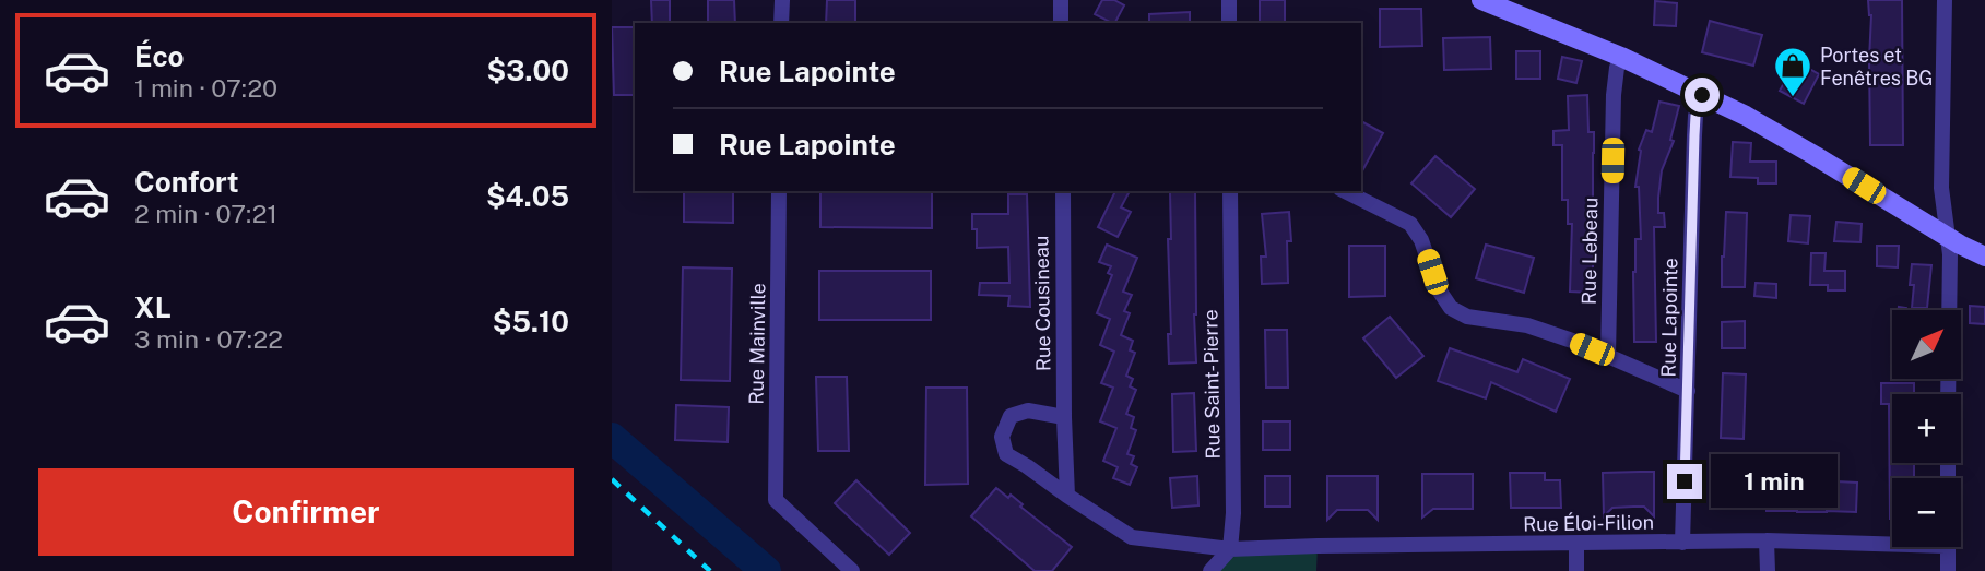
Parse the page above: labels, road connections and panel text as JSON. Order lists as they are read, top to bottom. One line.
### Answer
{"streets":{"street":["Rue Lebeau","Rue Cousineau","Rue Lapointe","Rue Mainville","Rue Saint-Pierre","Rue Éloi-Filion"]},"crossings":[["Rue Lapointe","Rue Éloi-Filion"],["Rue Saint-Pierre","Rue Éloi-Filion"]],"places":{"shop":["Portes et Fenêtres BG"]},"north":"top right","page":{"list":[{"name":"Éco","note":"1 min · 07:20","value":"$3.00"},{"name":"Confort","note":"2 min · 07:21","value":"$4.05"},{"name":"XL","note":"3 min · 07:22","value":"$5.10"}],"banner":["Rue Lapointe","Rue Lapointe"],"map_buttons":["+","−"],"buttons":"Confirmer","bubble":"1 min"}}
